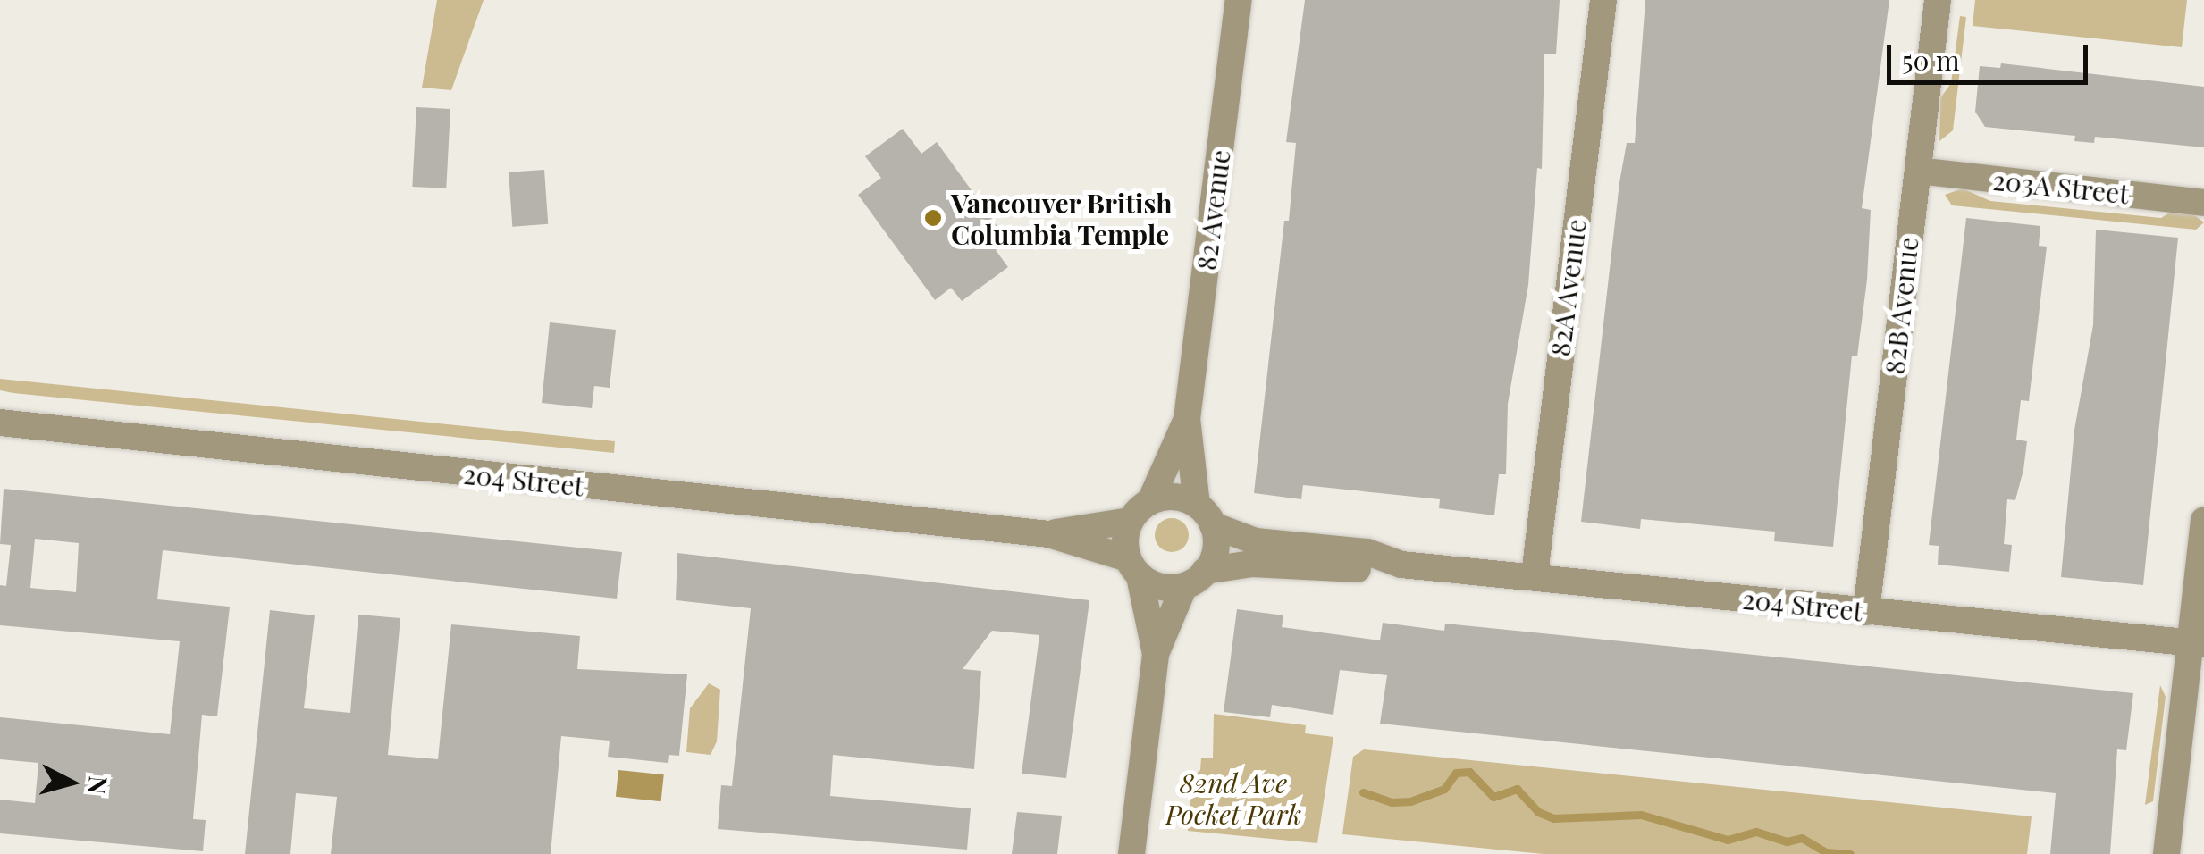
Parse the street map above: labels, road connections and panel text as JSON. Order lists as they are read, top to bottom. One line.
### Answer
{"streets":{"street":["203A Street","82 Avenue","82A Avenue","82B Avenue","204 Street"]},"crossings":[["203A Street","82B Avenue"],["82 Avenue","204 Street"],["82A Avenue","204 Street"],["82B Avenue","204 Street"]],"parks":["82nd Ave Pocket Park"],"places":["Vancouver British Columbia Temple"],"scale_bar":"50 m","north":"right"}
